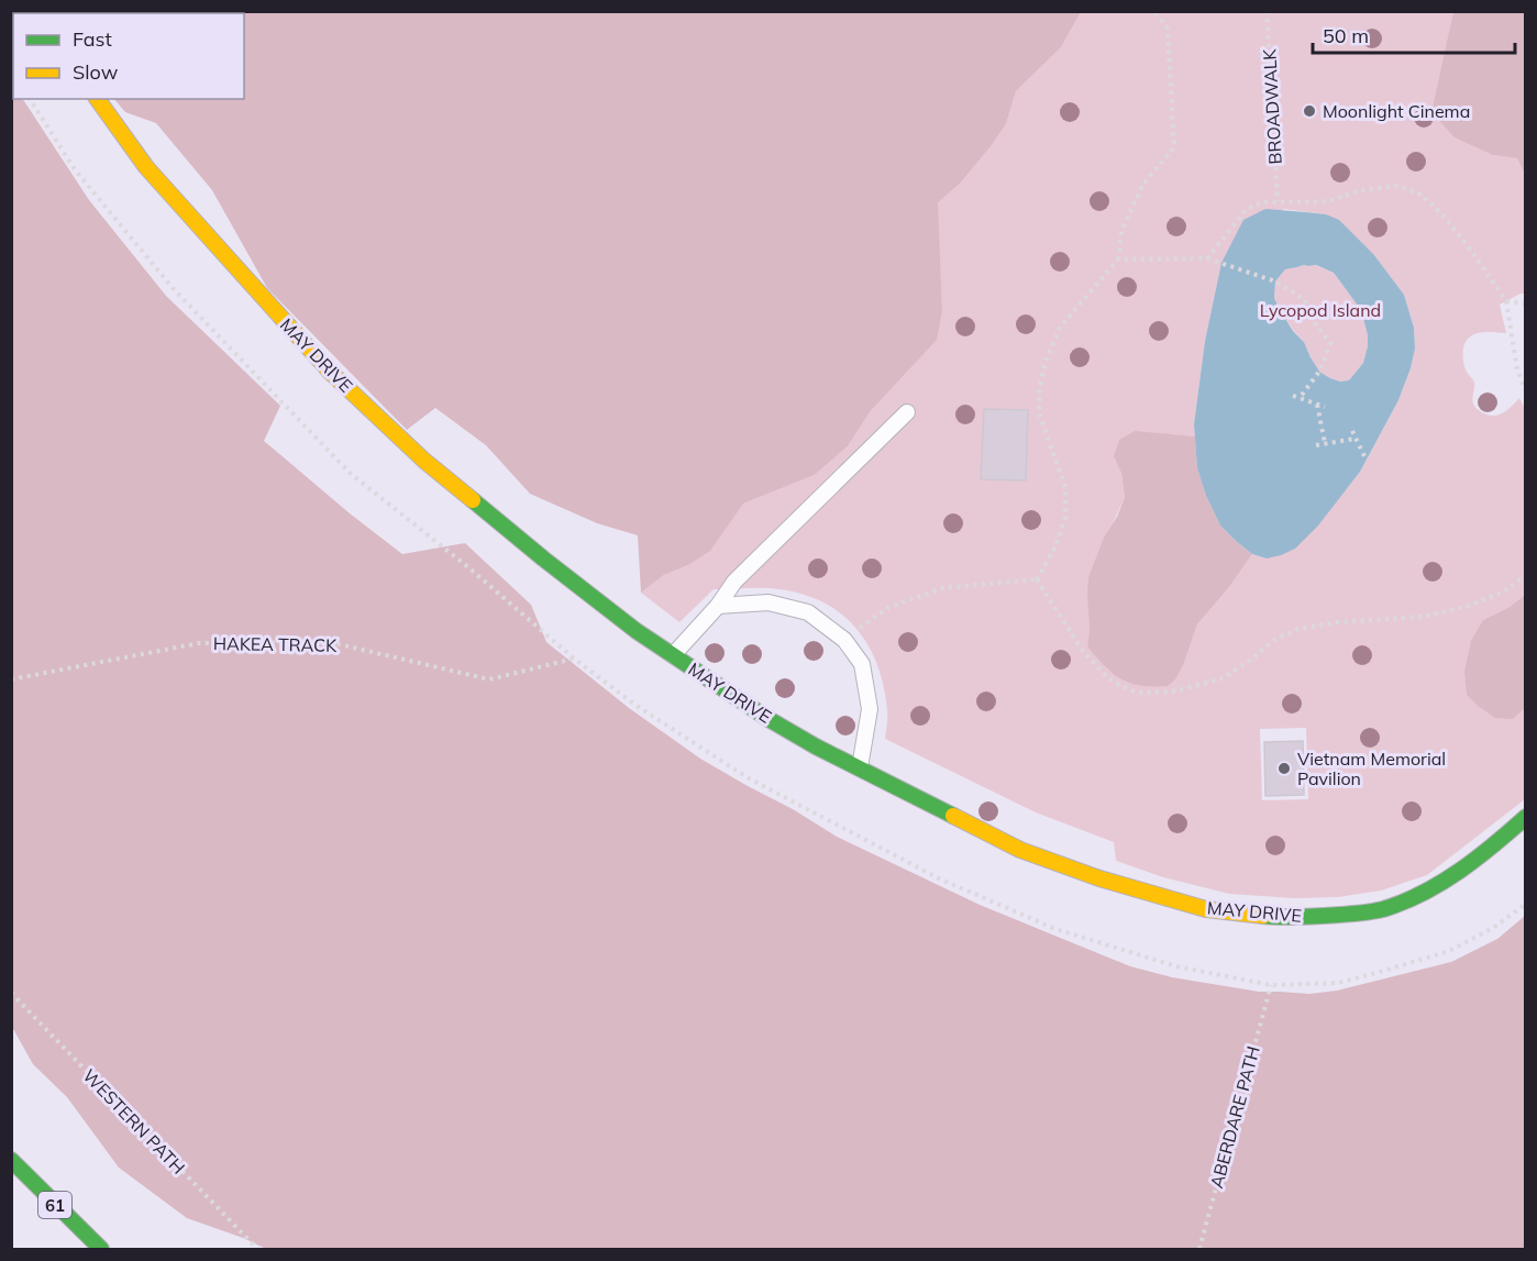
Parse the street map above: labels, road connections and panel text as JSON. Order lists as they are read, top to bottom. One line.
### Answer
{"streets":{"street":["MAY DRIVE","61"],"path":["BROADWALK","HAKEA TRACK","ABERDARE PATH","WESTERN PATH"]},"parks":["Lycopod Island"],"places":["Moonlight Cinema","Vietnam Memorial Pavilion"],"legend":["Fast","Slow"],"scale_bar":"50 m"}
